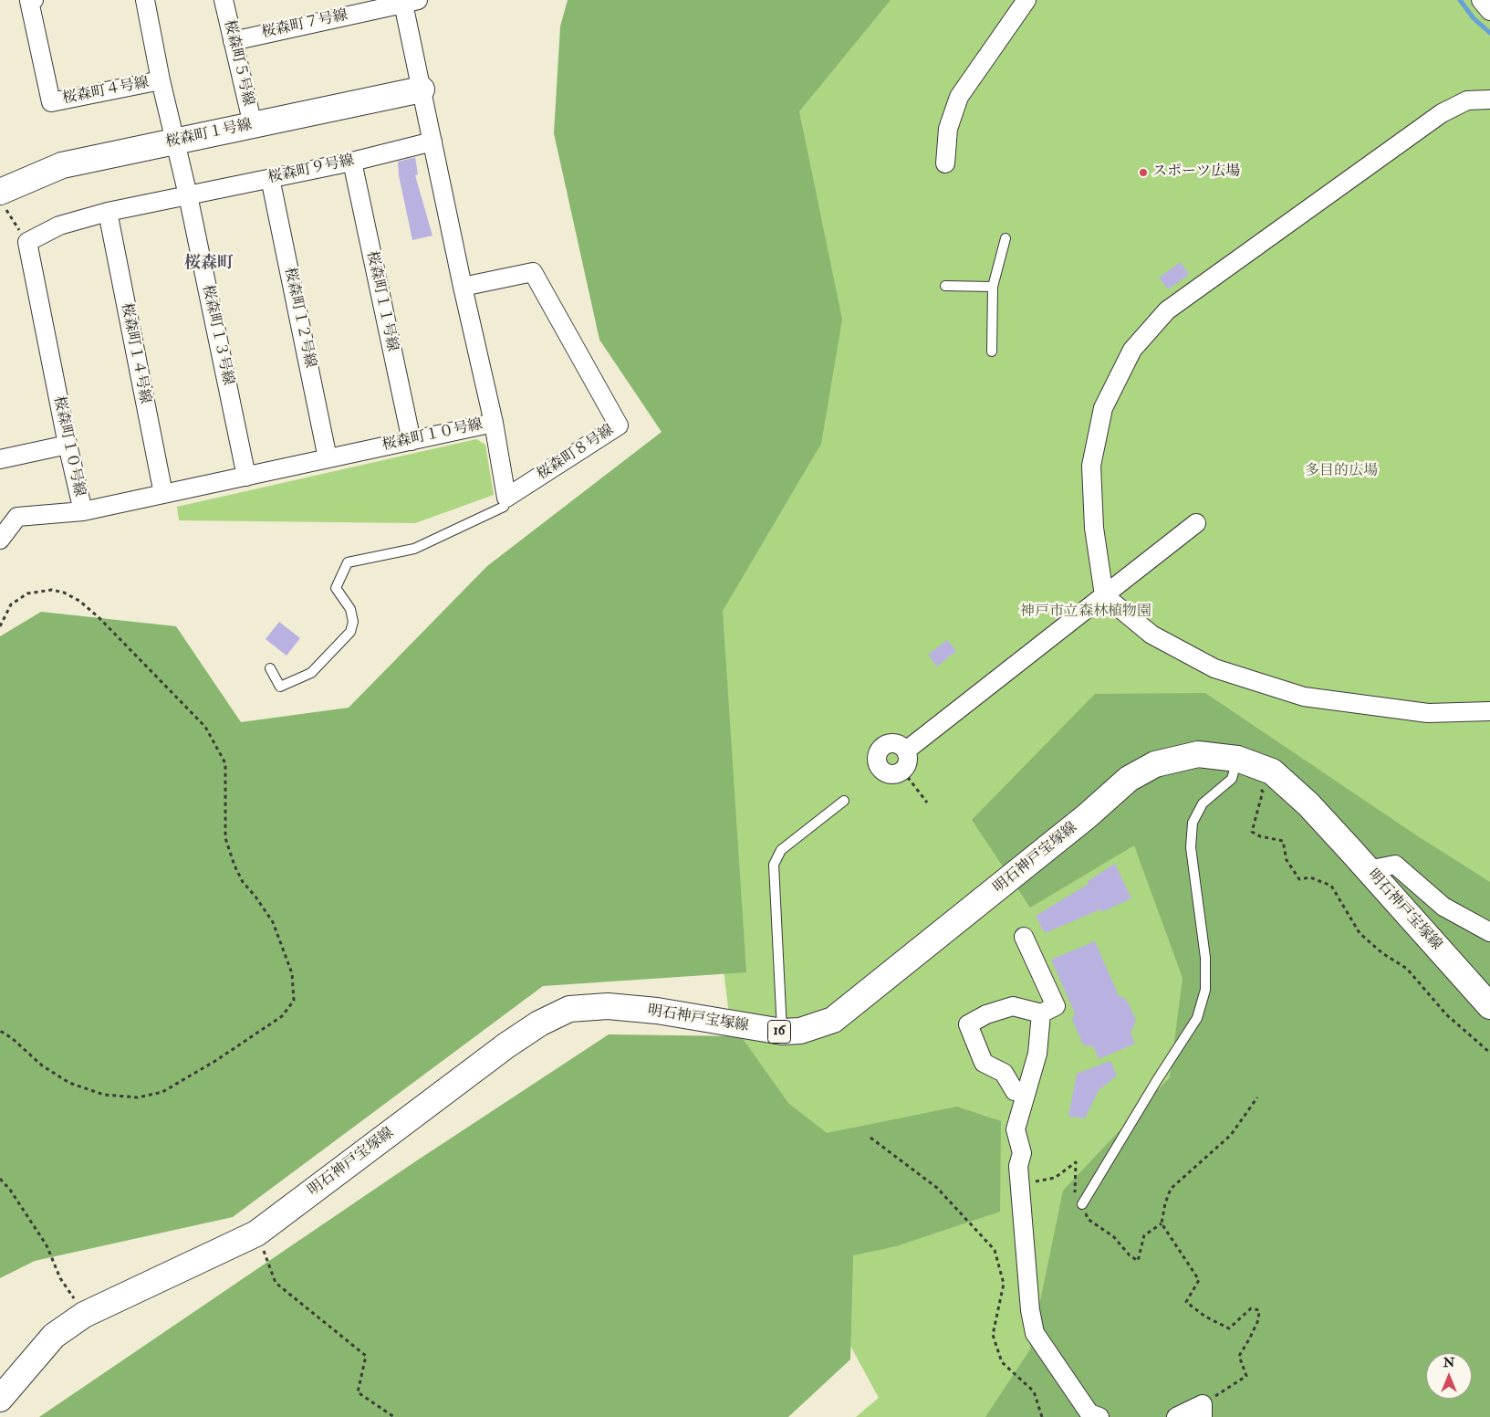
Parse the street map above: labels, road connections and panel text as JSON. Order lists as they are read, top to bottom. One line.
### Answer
{"streets":{"main road":["桜森町１号線","明石神戸宝塚線","16"],"street":["桜森町７号線","桜森町５号線","桜森町４号線","桜森町９号線","桜森町１１号線","桜森町１２号線","桜森町１３号線","桜森町１４号線","桜森町１０号線","桜森町８号線"]},"crossings":[["桜森町７号線","桜森町５号線"],["桜森町５号線","桜森町１号線"],["桜森町４号線","桜森町１３号線"],["桜森町１号線","桜森町１３号線"],["桜森町９号線","桜森町１１号線"],["桜森町９号線","桜森町１２号線"],["桜森町９号線","桜森町１３号線"],["桜森町１１号線","桜森町１０号線"],["桜森町１２号線","桜森町１０号線"],["桜森町１３号線","桜森町１０号線"],["桜森町１４号線","桜森町１０号線"]],"districts":["桜森町"],"parks":["多目的広場","神戸市立森林植物園"],"places":["スポーツ広場"],"north":"top"}
